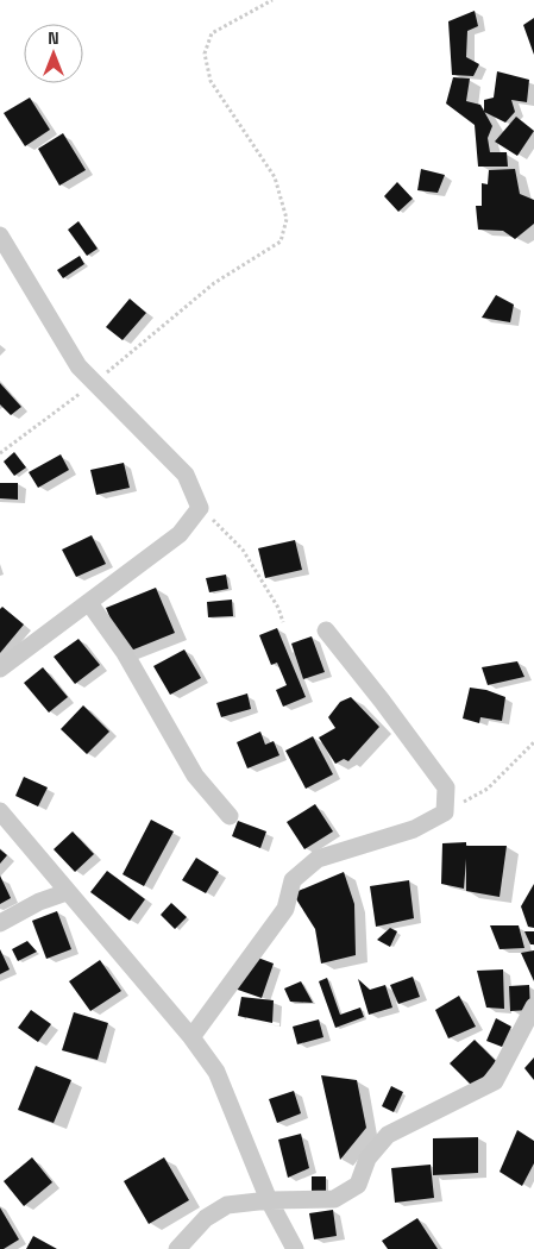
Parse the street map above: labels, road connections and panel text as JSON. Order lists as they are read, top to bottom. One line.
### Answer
{"north":"top"}
